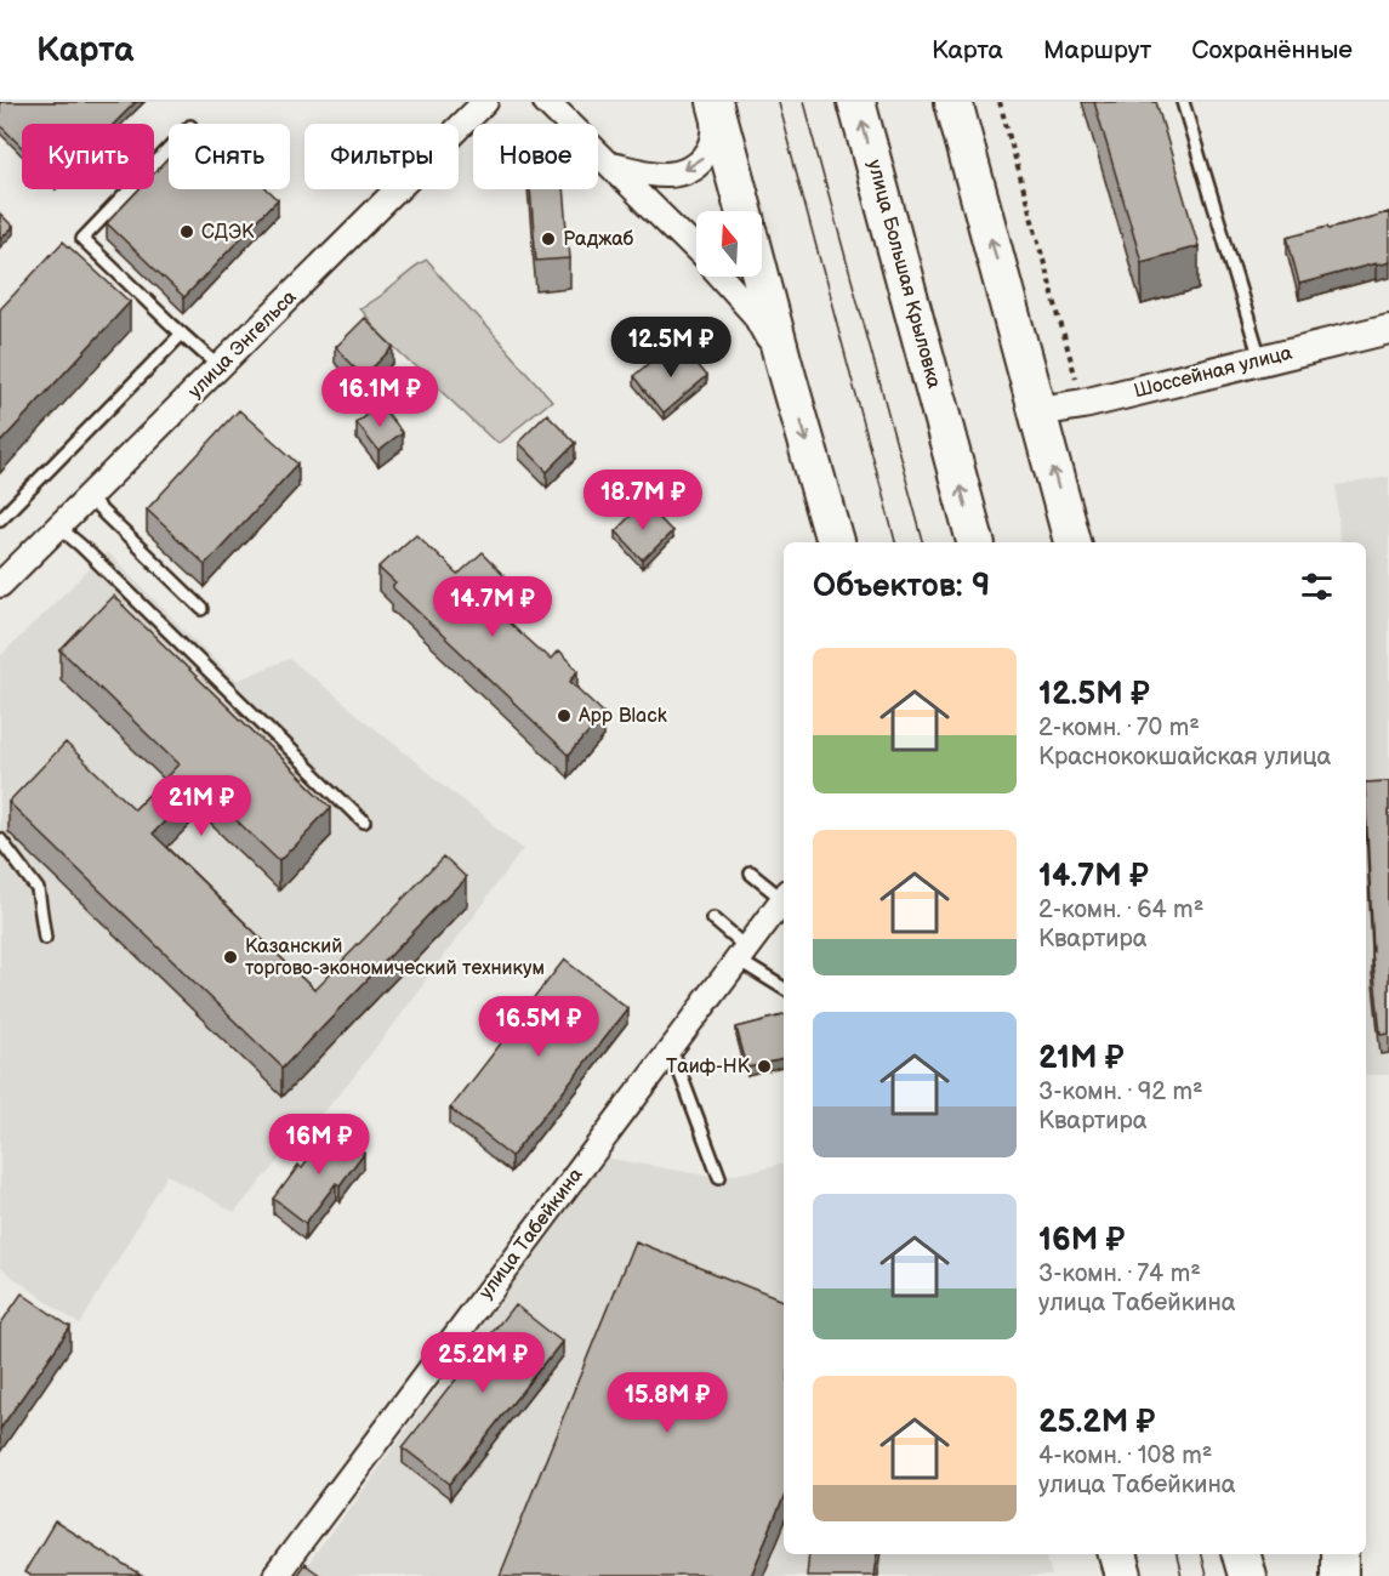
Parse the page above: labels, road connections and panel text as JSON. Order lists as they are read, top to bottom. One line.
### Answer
{"streets":{"main road":["улица Большая Крыловка"],"street":["улица Энгельса","Шоссейная улица","улица Табейкина"]},"places":["СДЭК","Раджаб","App Black","Казанский торгово-экономический техникум","Таиф-НК"],"north":"top","page":{"header":"Карта","nav":["Карта","Маршрут","Сохранённые"],"chip":["Купить","Снять","Фильтры","Новое"],"price":["12.5M ₽","16.1M ₽","18.7M ₽","14.7M ₽","21M ₽","16.5M ₽","16M ₽","25.2M ₽","15.8M ₽"],"heading":"Объектов: 9","list":[{"name":"12.5M ₽","note":"2-комн. · 70 m² · Краснококшайская улица"},{"name":"14.7M ₽","note":"2-комн. · 64 m² · Квартира"},{"name":"21M ₽","note":"3-комн. · 92 m² · Квартира"},{"name":"16M ₽","note":"3-комн. · 74 m² · улица Табейкина"},{"name":"25.2M ₽","note":"4-комн. · 108 m² · улица Табейкина"}]}}
